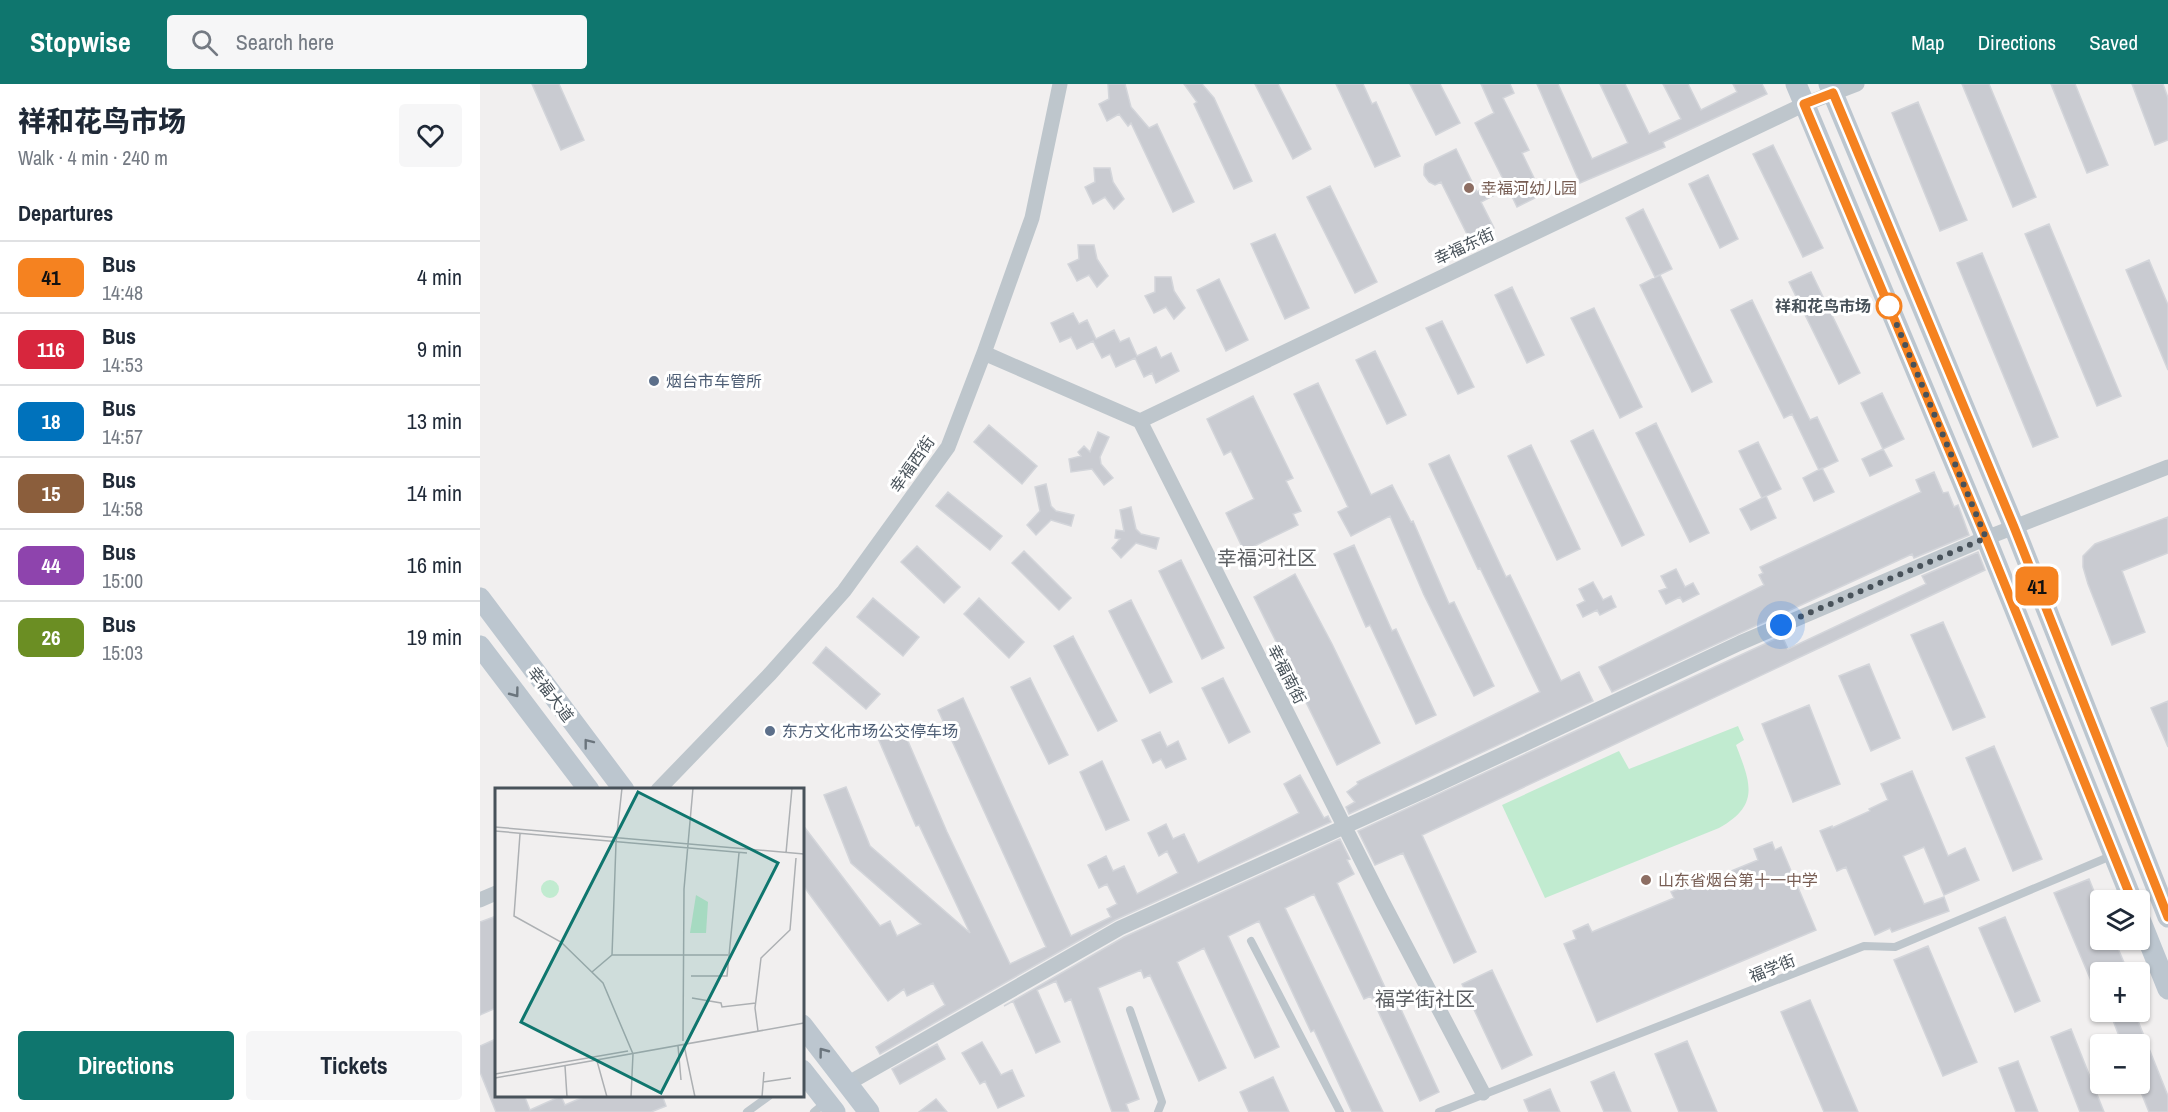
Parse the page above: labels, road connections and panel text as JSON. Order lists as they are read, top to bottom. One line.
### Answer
{"streets":{"main road":["幸福大道"],"street":["幸福东街","幸福西街","幸福南街"],"lane":["福学街"]},"crossings":[["幸福东街","幸福南街"],["幸福南街","福学街"]],"districts":["幸福河社区","福学街社区"],"places":["幸福河幼儿园","祥和花鸟市场","烟台市车管所","东方文化市场公交停车场","山东省烟台第十一中学"],"lines":["bus line 41"],"page":{"header":"Stopwise","search":"Search here","nav":["Map","Directions","Saved"],"heading":[["祥和花鸟市场","Walk · 4 min · 240 m"],"Departures"],"on_map":"41","list":[{"mark":"41","name":"Bus","note":"14:48","value":"4 min"},{"mark":"116","name":"Bus","note":"14:53","value":"9 min"},{"mark":"18","name":"Bus","note":"14:57","value":"13 min"},{"mark":"15","name":"Bus","note":"14:58","value":"14 min"},{"mark":"44","name":"Bus","note":"15:00","value":"16 min"},{"mark":"26","name":"Bus","note":"15:03","value":"19 min"}],"map_buttons":["+","−"],"buttons":["Directions","Tickets"]}}
